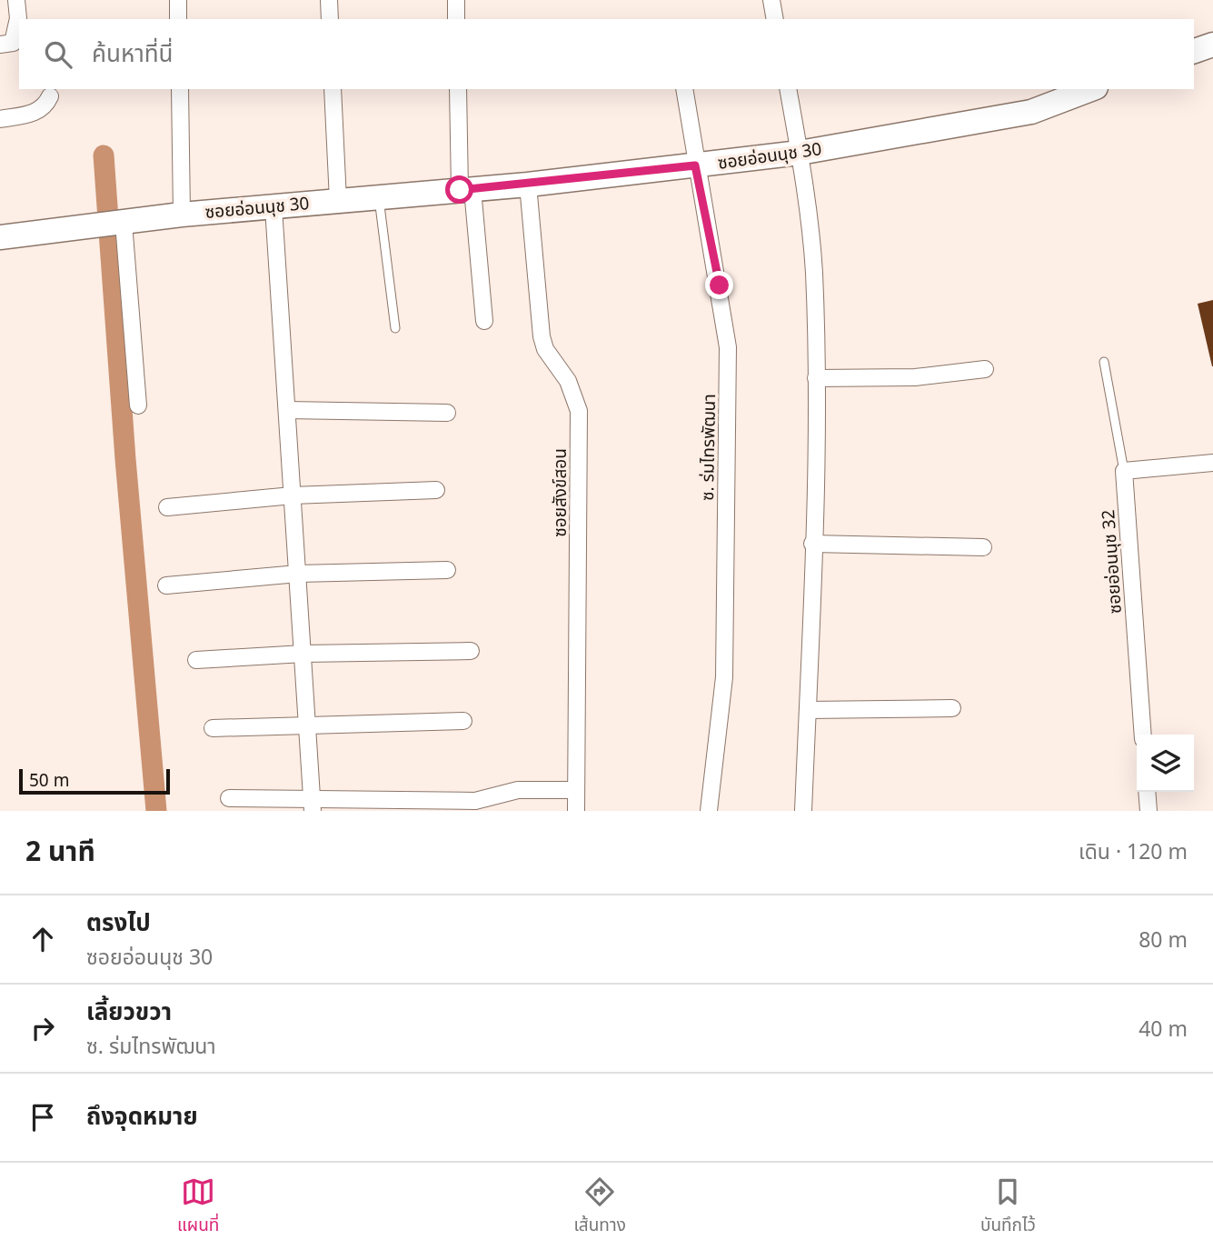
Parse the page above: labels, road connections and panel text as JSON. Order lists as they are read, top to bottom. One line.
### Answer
{"streets":{"street":["ซอยอ่อนนุช 30","ซ. ร่มไทรพัฒนา","ซอยสังข์สอน","ซอยอ่อนนุช 32"]},"crossings":[["ซอยอ่อนนุช 30","ซ. ร่มไทรพัฒนา"],["ซอยอ่อนนุช 30","ซอยสังข์สอน"]],"scale_bar":"50 m","page":{"search":"ค้นหาที่นี่","scale":"50 m","heading":["2 นาที","เดิน · 120 m"],"list":[["ตรงไป","ซอยอ่อนนุช 30","80 m"],["เลี้ยวขวา","ซ. ร่มไทรพัฒนา","40 m"],"ถึงจุดหมาย"],"nav":["แผนที่","เส้นทาง","บันทึกไว้"]}}
